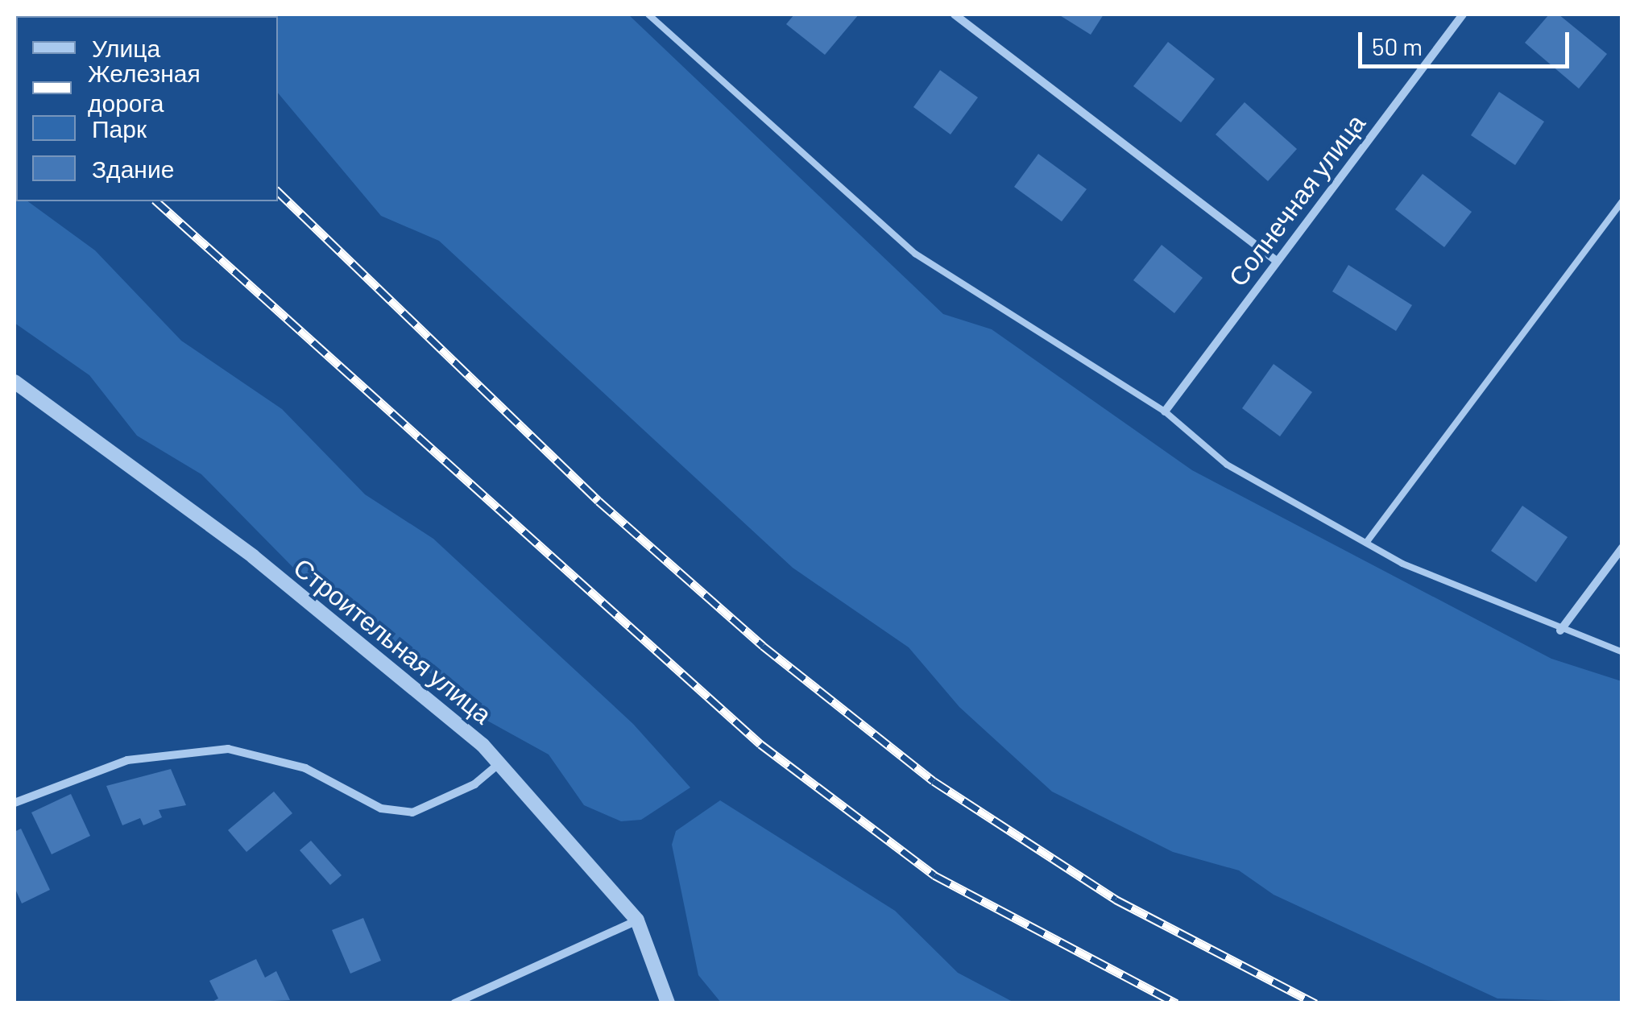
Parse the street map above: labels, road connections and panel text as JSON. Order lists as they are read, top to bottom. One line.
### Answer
{"streets":{"street":["Солнечная улица","Строительная улица"]},"legend":["Улица","Железная дорога","Парк","Здание"],"scale_bar":"50 m"}
